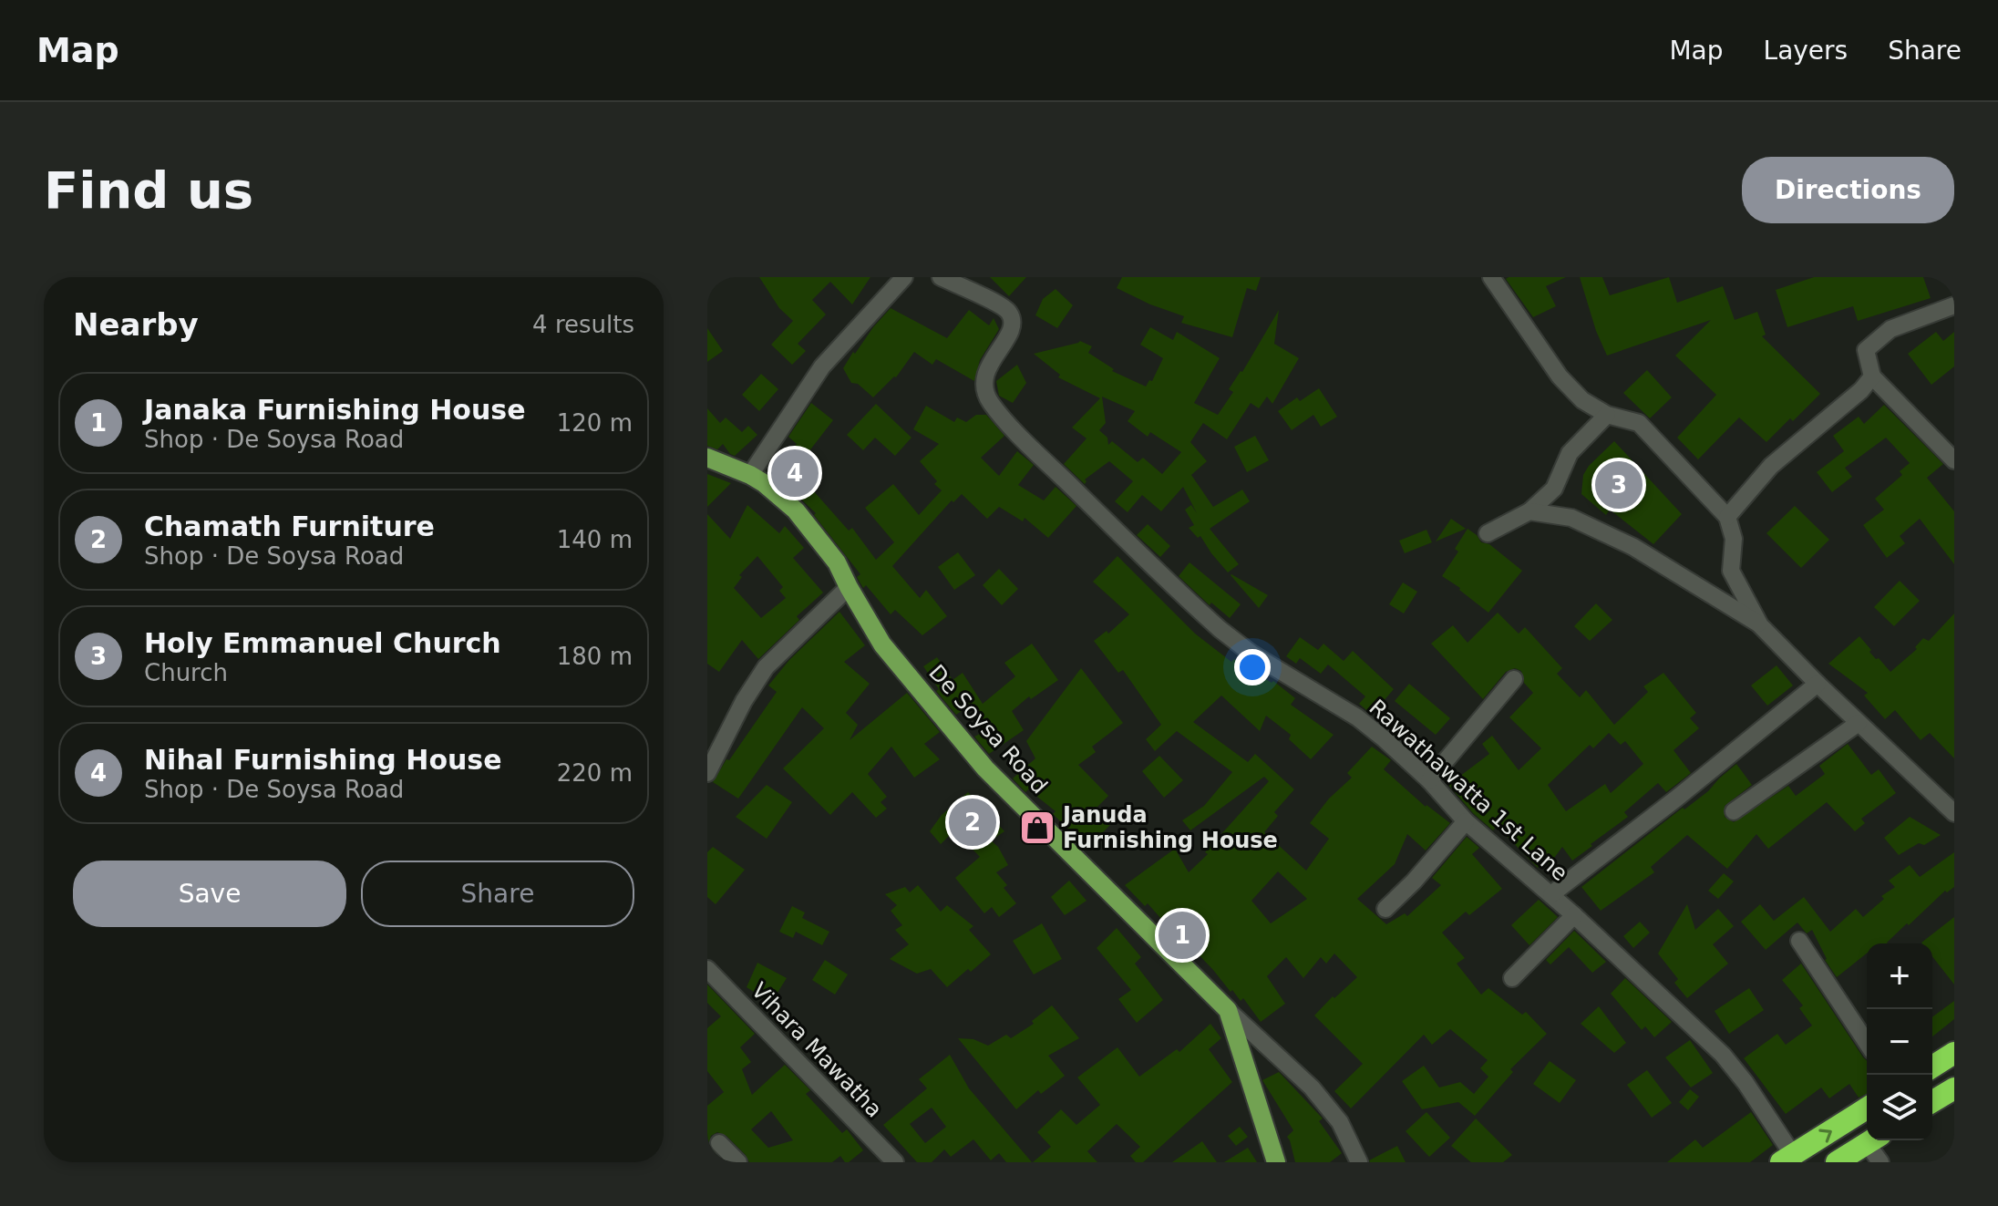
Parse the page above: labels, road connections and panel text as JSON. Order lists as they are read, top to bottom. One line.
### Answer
{"streets":{"main road":["De Soysa Road"],"street":["Rawathawatta 1st Lane","Vihara Mawatha"]},"places":{"shop":["Januda Furnishing House"]},"page":{"header":"Map","nav":["Map","Layers","Share"],"buttons":["Directions",["Save","Share"]],"title":"Find us","heading":["Nearby","4 results"],"list":[{"mark":"1","name":"Janaka Furnishing House","note":"Shop · De Soysa Road","value":"120 m"},{"mark":"2","name":"Chamath Furniture","note":"Shop · De Soysa Road","value":"140 m"},{"mark":"3","name":"Holy Emmanuel Church","note":"Church","value":"180 m"},{"mark":"4","name":"Nihal Furnishing House","note":"Shop · De Soysa Road","value":"220 m"}],"pins":["4","3","2","1"],"map_buttons":["+","−"]}}
